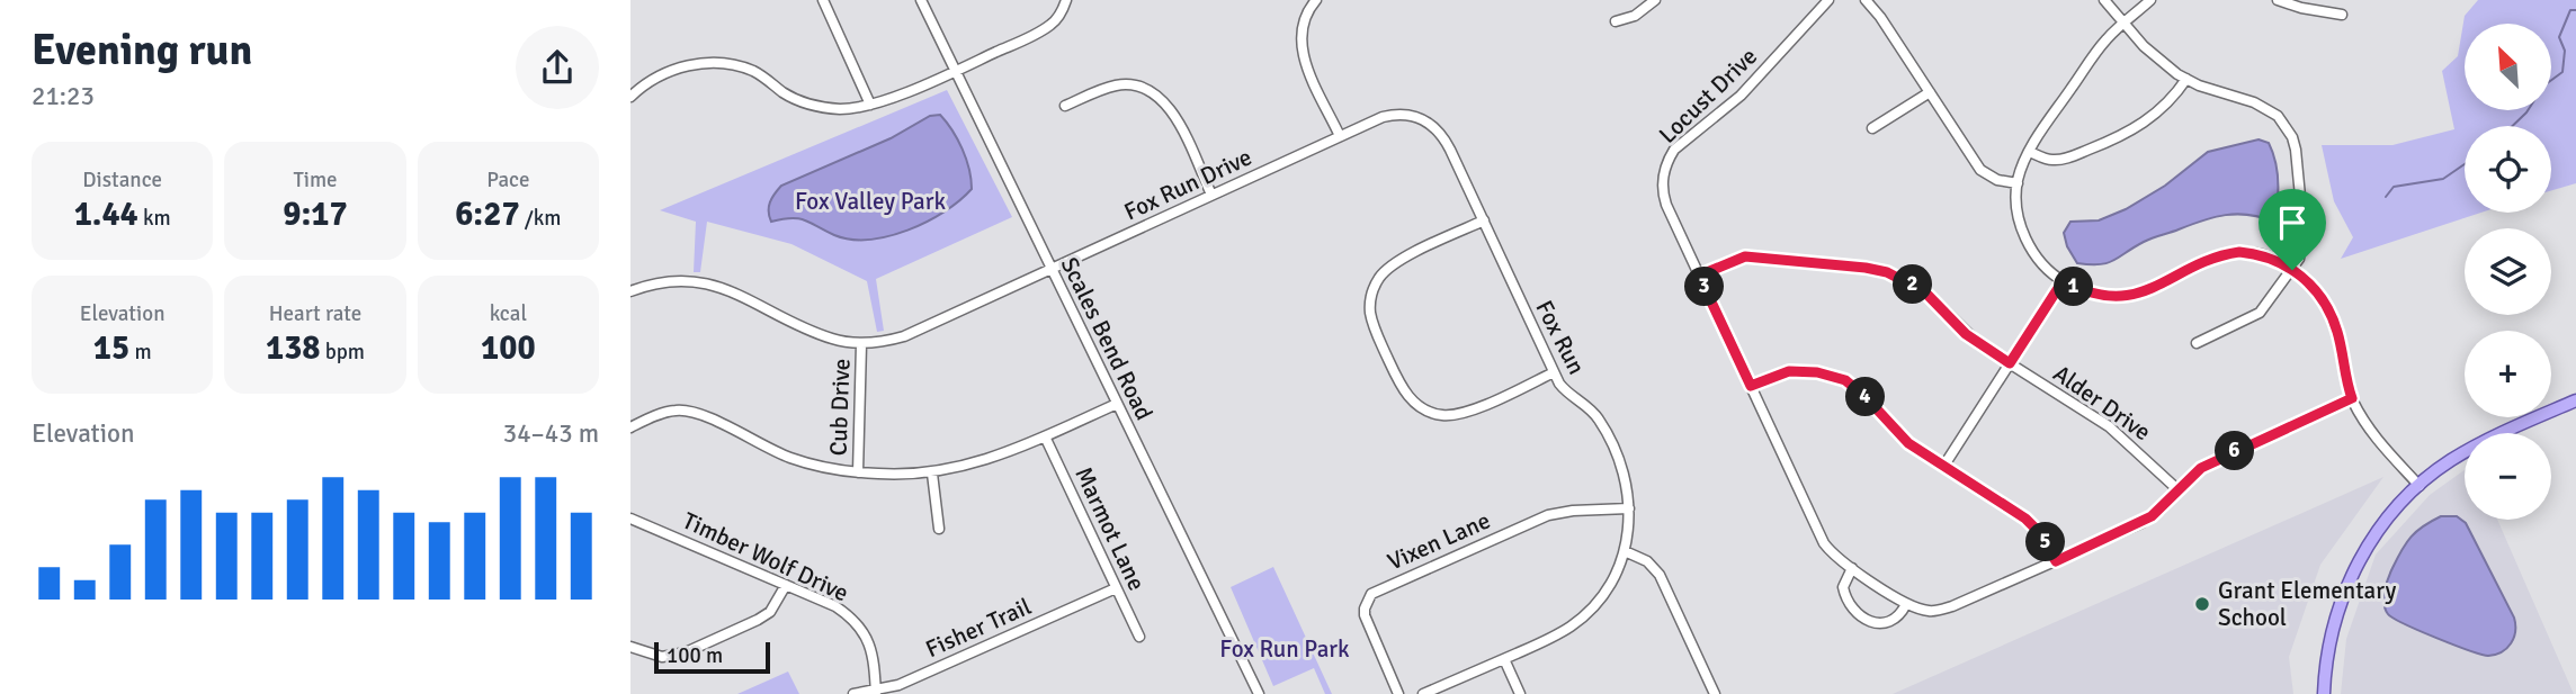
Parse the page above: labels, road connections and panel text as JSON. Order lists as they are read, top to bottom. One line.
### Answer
{"streets":{"street":["Locust Drive","Fox Run Drive","Fox Run","Scales Bend Road","Alder Drive","Cub Drive","Marmot Lane","Vixen Lane","Timber Wolf Drive","Fisher Trail"]},"crossings":[["Locust Drive","Alder Drive"],["Fox Run Drive","Fox Run"],["Fox Run Drive","Scales Bend Road"],["Fox Run Drive","Cub Drive"],["Fox Run","Vixen Lane"],["Marmot Lane","Fisher Trail"],["Timber Wolf Drive","Fisher Trail"]],"parks":["Fox Valley Park","Fox Run Park"],"places":["Grant Elementary School"],"scale_bar":"100 m","north":"top left","page":{"heading":["Evening run","21:23"],"map_buttons":["+","−"],"stats":[["Distance","1.44 km"],["Time","9:17"],["Pace","6:27 /km"],["Elevation","15 m"],["Heart rate","138 bpm"],["kcal","100"]],"pins":["2","1","3","4","6","5"],"chart":["Elevation","34–43 m"],"scale":"100 m"}}
